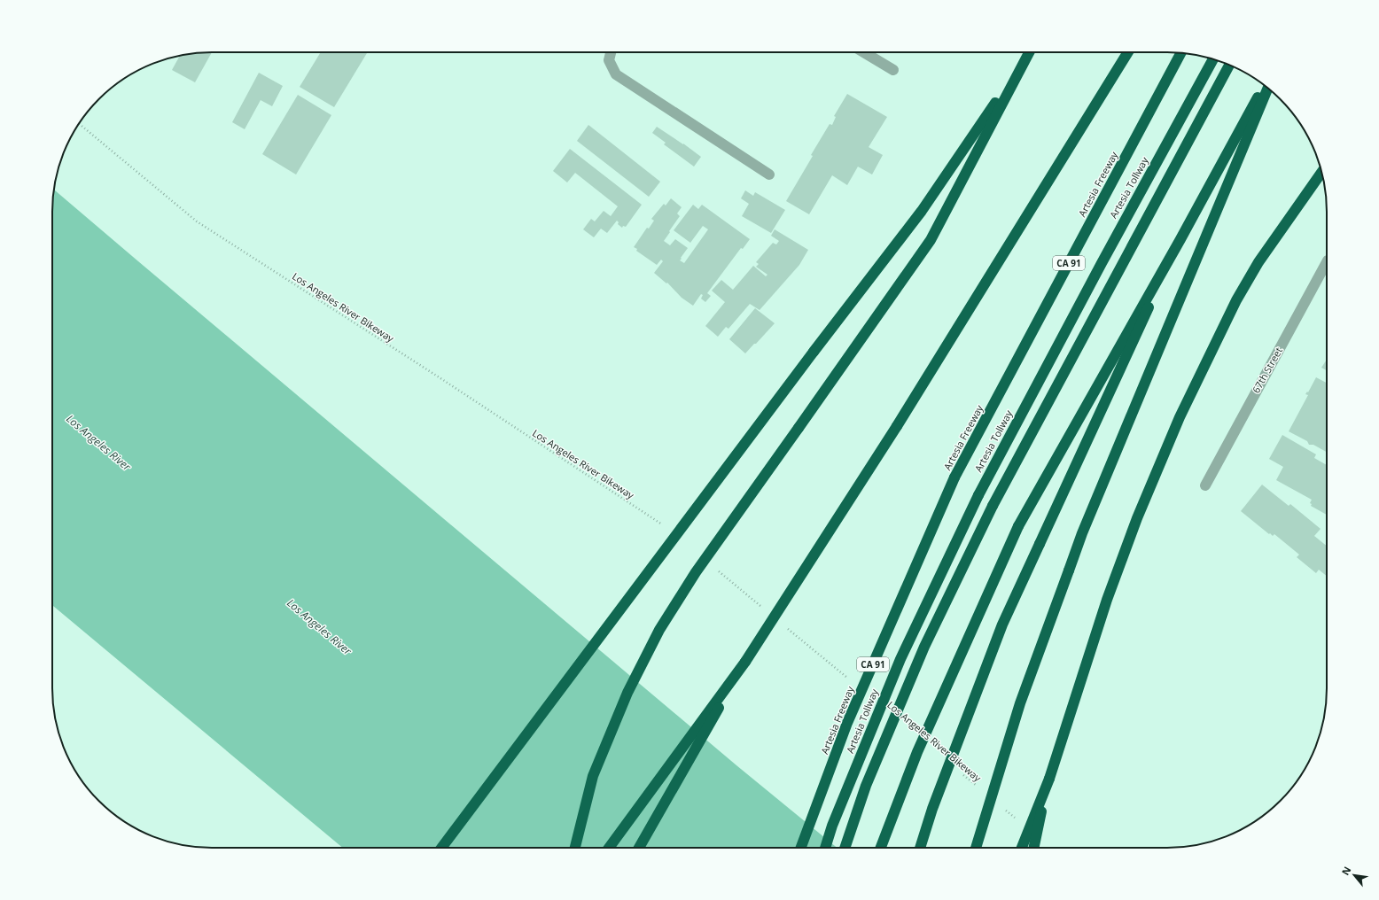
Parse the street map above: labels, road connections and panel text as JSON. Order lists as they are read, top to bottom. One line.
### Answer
{"streets":{"highway":["Artesia Freeway","Artesia Tollway","CA 91"],"street":["67th Street"],"path":["Los Angeles River Bikeway"]},"water":["Los Angeles River"],"north":"top left"}
